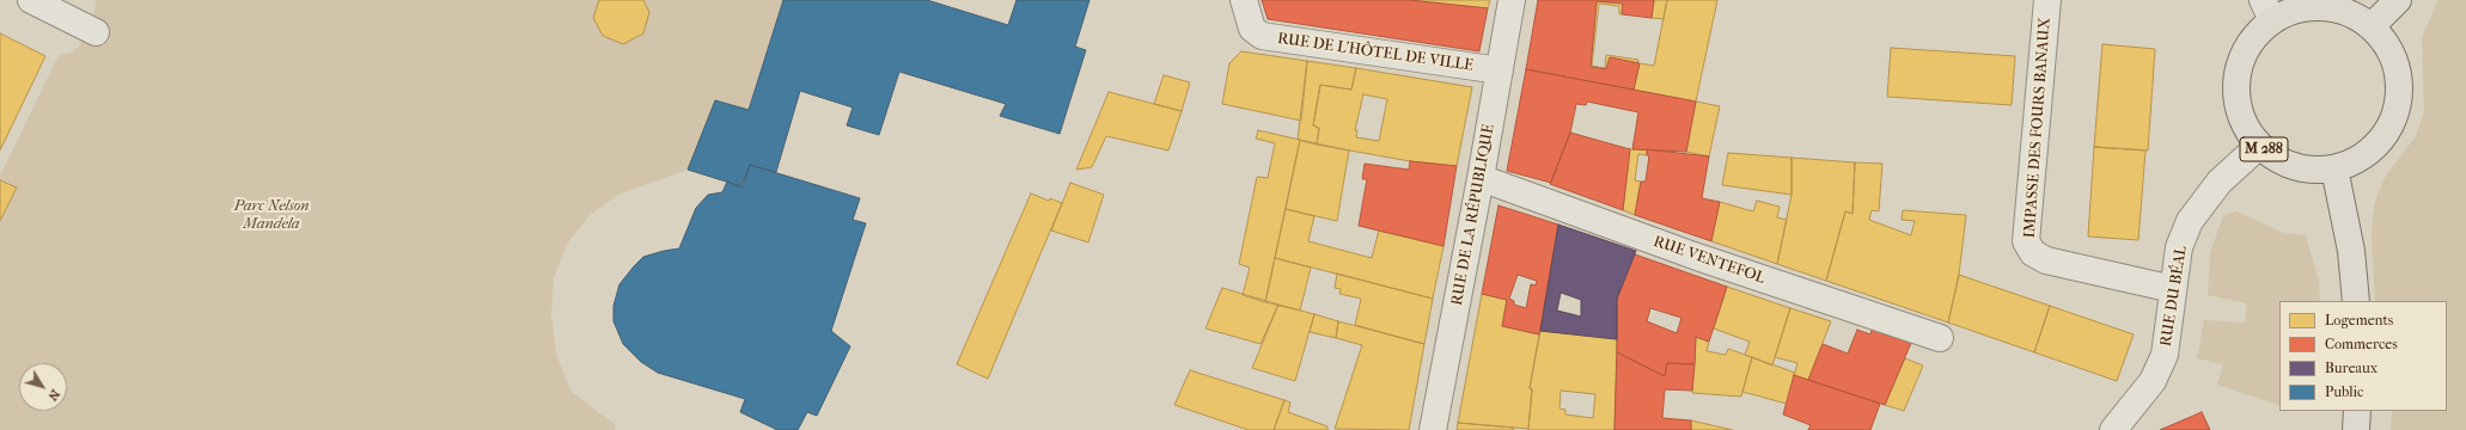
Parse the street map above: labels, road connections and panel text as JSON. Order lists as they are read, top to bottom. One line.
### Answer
{"streets":{"main road":["M 288"],"street":["RUE DE L'HÔTEL DE VILLE","IMPASSE DES FOURS BANAUX","RUE DE LA RÉPUBLIQUE","RUE VENTEFOL","RUE DU BÉAL"]},"crossings":[["RUE DE L'HÔTEL DE VILLE","RUE DE LA RÉPUBLIQUE"],["IMPASSE DES FOURS BANAUX","RUE DU BÉAL"],["M 288","RUE DU BÉAL"],["RUE DE LA RÉPUBLIQUE","RUE VENTEFOL"]],"parks":["Parc Nelson Mandela"],"legend":["Logements","Commerces","Bureaux","Public"],"north":"bottom right"}
